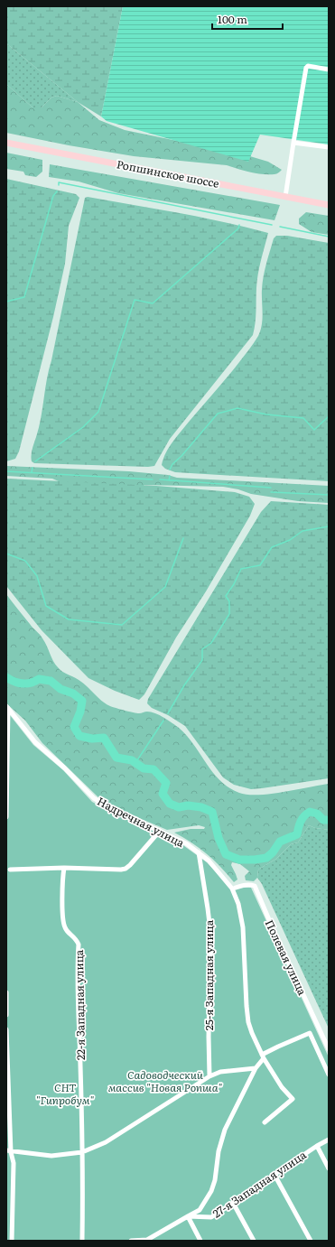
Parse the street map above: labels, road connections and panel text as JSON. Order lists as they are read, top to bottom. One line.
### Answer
{"streets":{"main road":["Ропшинское шоссе"],"street":["Надречная улица","Полевая улица","25-я Западная улица","22-я Западная улица","27-я Западная улица"]},"crossings":[["Надречная улица","Полевая улица"],["Надречная улица","25-я Западная улица"]],"parks":["Садоводческий массив \"Новая Ропша\"","СНТ \"Гипробум\""],"scale_bar":"100 m"}
